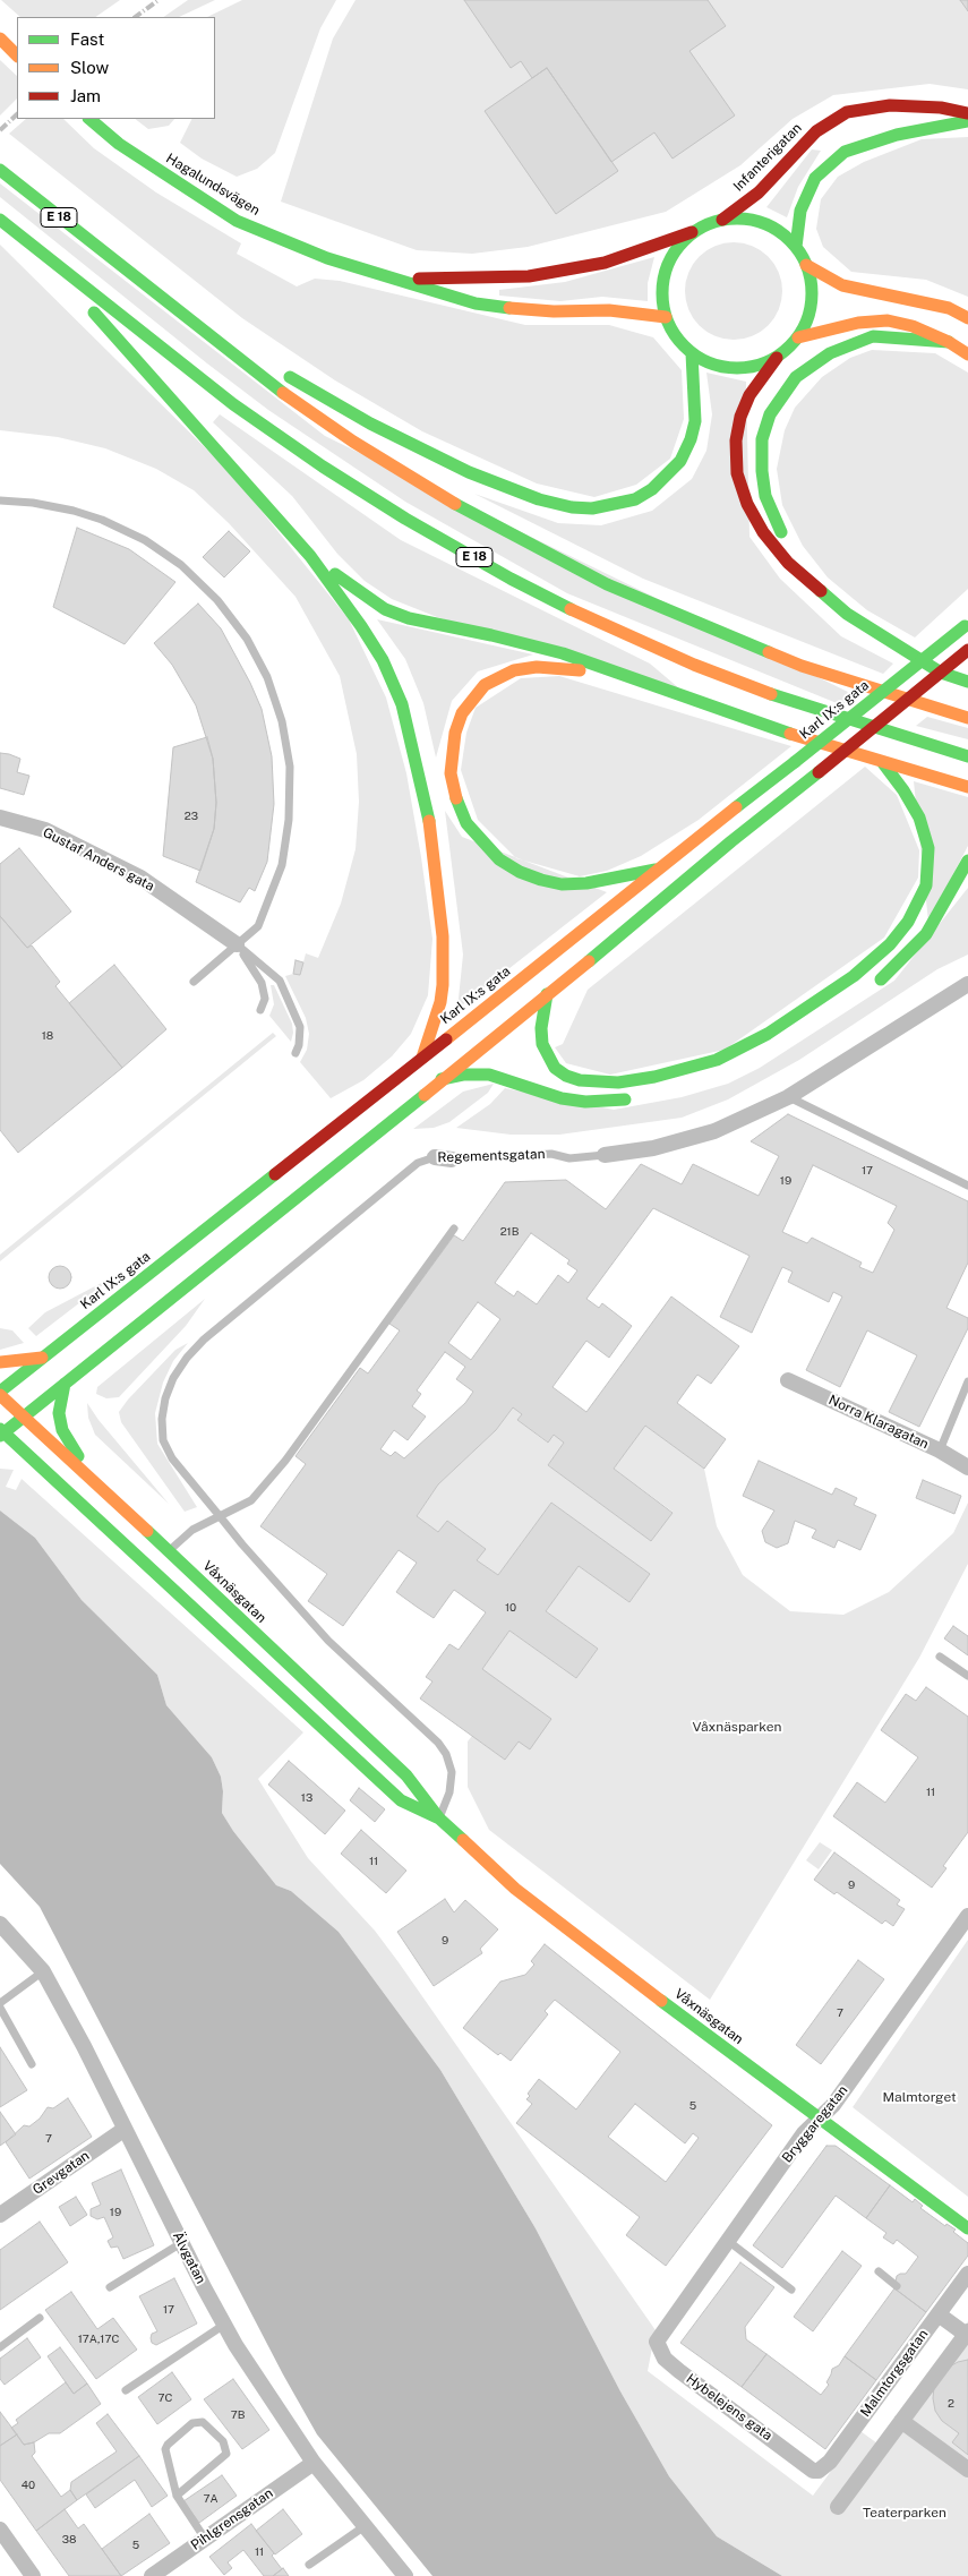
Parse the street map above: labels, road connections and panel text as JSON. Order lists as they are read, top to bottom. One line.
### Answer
{"streets":{"main road":["Infanterigatan","Hagalundsvägen","E 18","Karl IX:s gata","Våxnäsgatan"],"street":["Gustaf Anders gata","Regementsgatan","Norra Klaragatan","Bryggaregatan","Grevgatan","Älvgatan","Malmtorgsgatan","Hybelejens gata","Pihlgrensgatan"]},"crossings":[["Infanterigatan","Hagalundsvägen"],["Karl IX:s gata","Våxnäsgatan"],["Regementsgatan","Våxnäsgatan"],["Våxnäsgatan","Bryggaregatan"],["Bryggaregatan","Hybelejens gata"],["Grevgatan","Älvgatan"],["Älvgatan","Pihlgrensgatan"],["Malmtorgsgatan","Hybelejens gata"]],"parks":["Våxnäsparken","Malmtorget","Teaterparken"],"house_numbers":["23","18","17","19","21B","10","11","13","11","9","9","7","5","7","19","17","17A,17C","7C","2","7B","40","7A","38","5","11"],"legend":["Fast","Slow","Jam"]}
